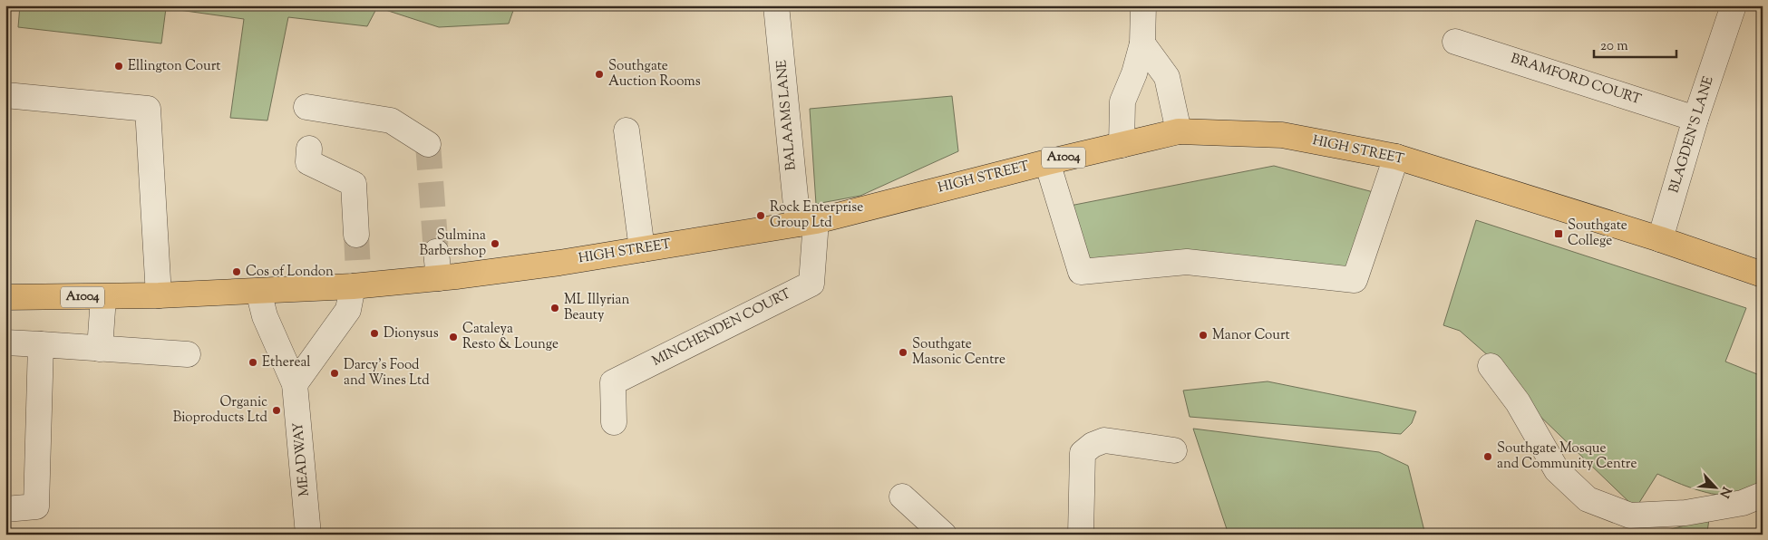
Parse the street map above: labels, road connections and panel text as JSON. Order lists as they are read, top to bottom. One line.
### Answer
{"streets":{"main road":["HIGH STREET","A1004"],"street":["BRAMFORD COURT","BALAAMS LANE","BLAGDEN'S LANE","MINCHENDEN COURT","MEADWAY"]},"crossings":[["BRAMFORD COURT","BLAGDEN'S LANE"],["BALAAMS LANE","HIGH STREET"],["BALAAMS LANE","MINCHENDEN COURT"],["BLAGDEN'S LANE","HIGH STREET"],["HIGH STREET","A1004"],["HIGH STREET","MINCHENDEN COURT"],["A1004","MEADWAY"]],"places":{"other":["Ellington Court","Southgate Auction Rooms","Rock Enterprise Group Ltd","Sulmina Barbershop","Cos of London","ML Illyrian Beauty","Dionysus","Manor Court","Cataleya Resto & Lounge","Southgate Masonic Centre","Ethereal","Darcy's Food and Wines Ltd","Organic Bioproducts Ltd","Southgate Mosque and Community Centre"],"transit":["Southgate College"]},"scale_bar":"20 m","north":"bottom right"}
